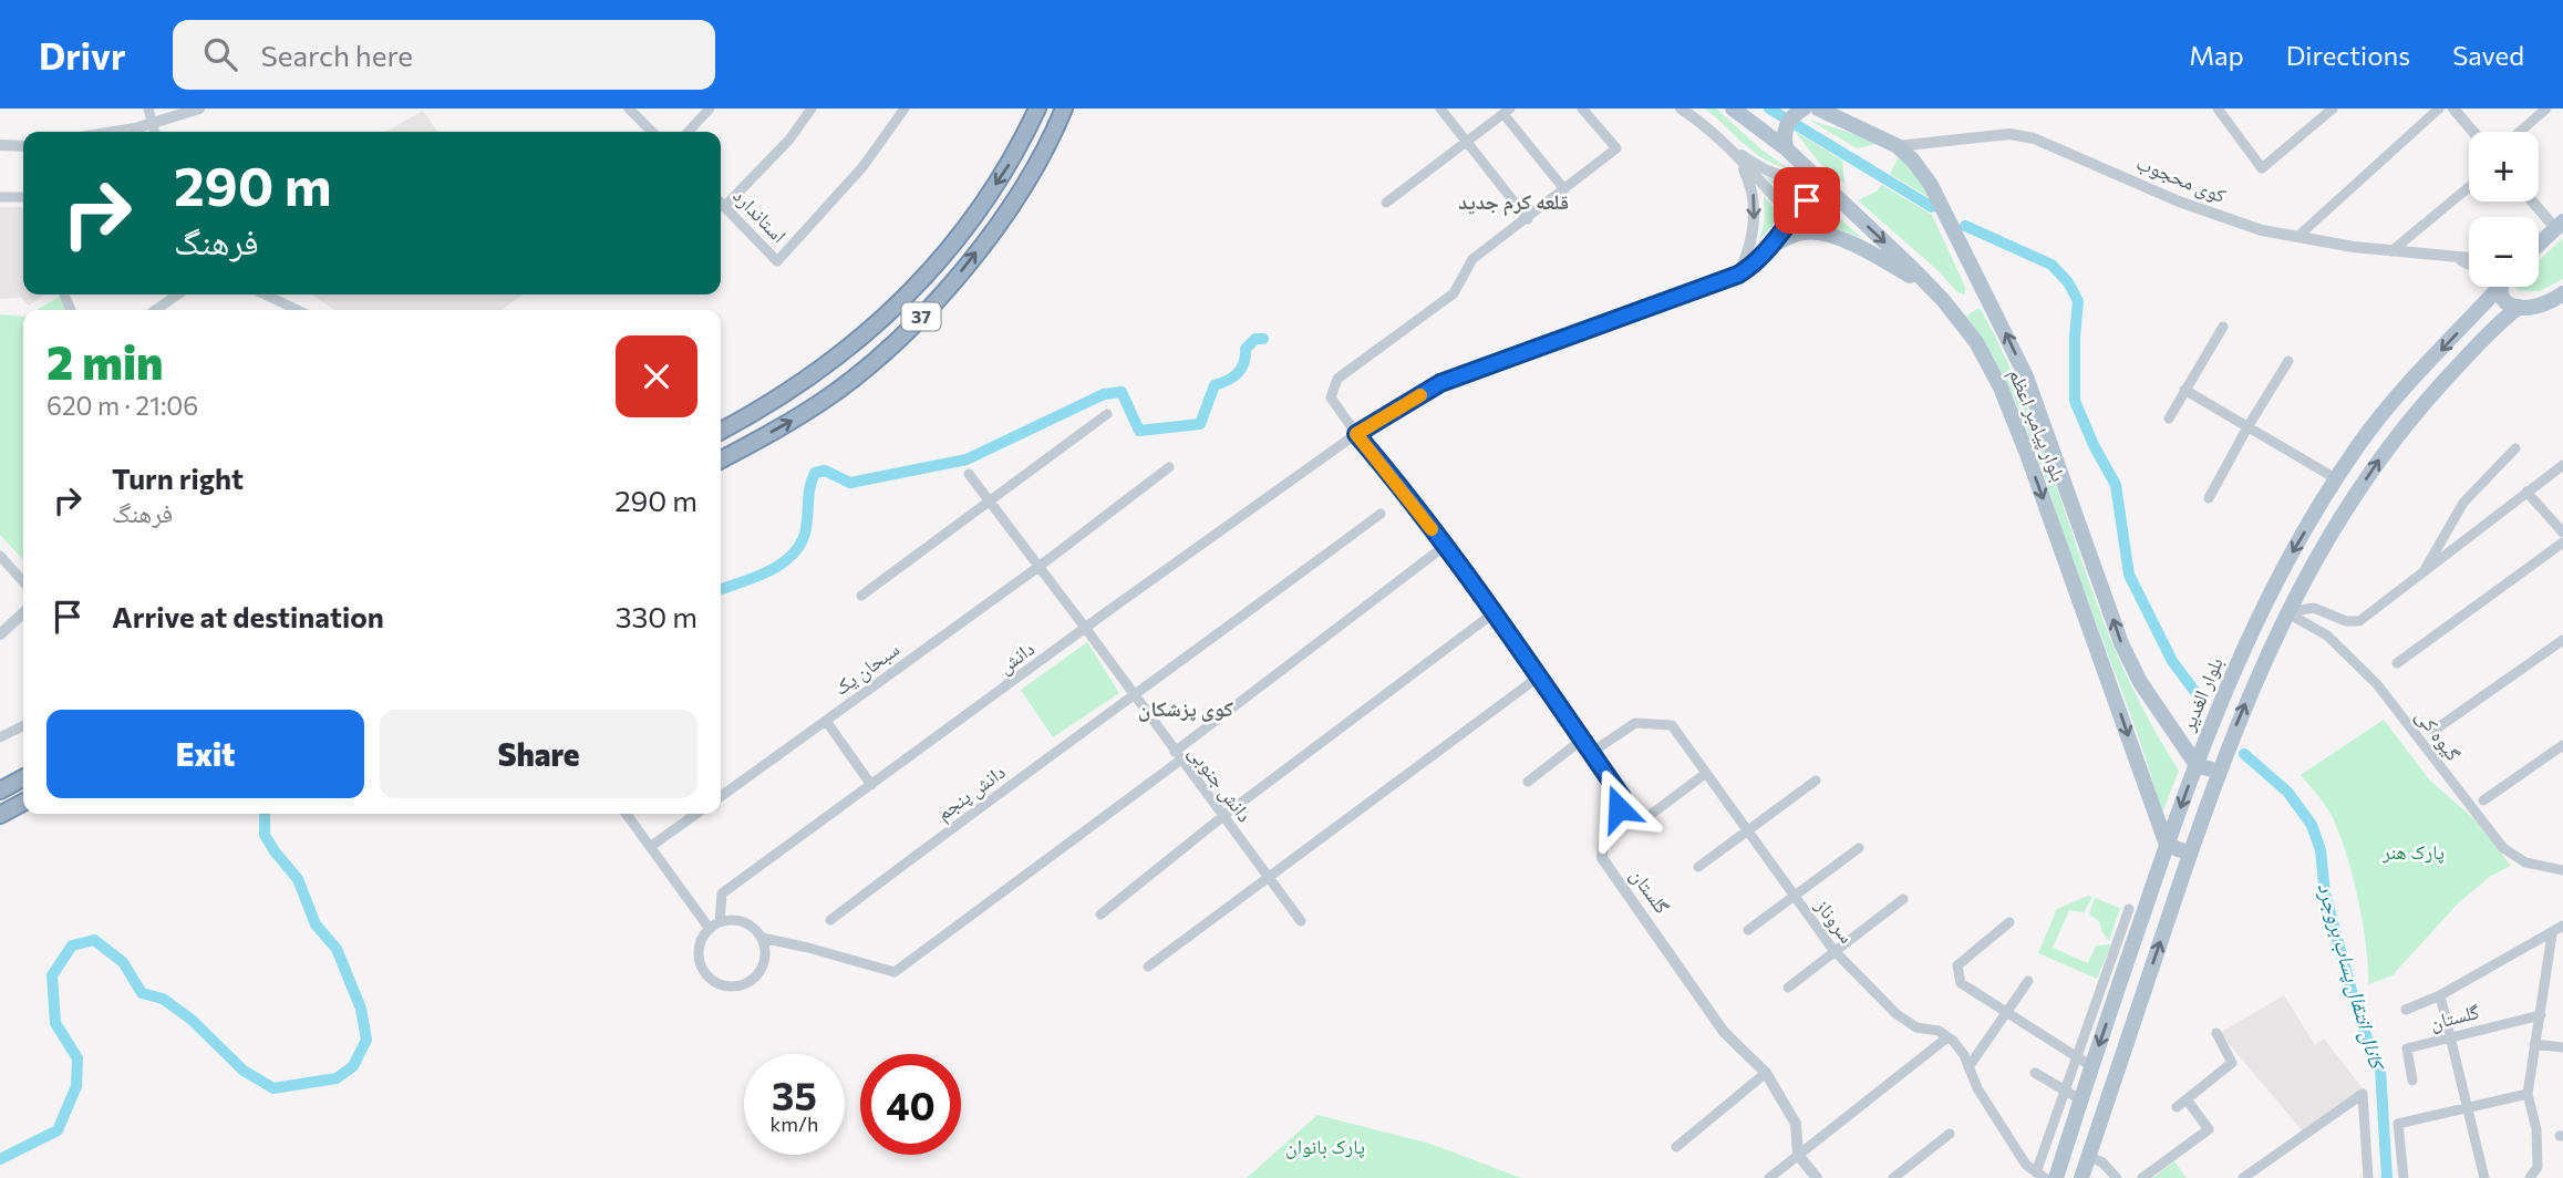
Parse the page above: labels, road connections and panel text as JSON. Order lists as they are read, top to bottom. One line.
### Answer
{"streets":{"highway":["37"],"main road":["بلوار پیامبر اعظم","بلوار الغدیر"],"street":["کوی محجوب","استاندارد","دانش","سبحان یک","گیوه کی","دانش جنوبی","دانش پنجم","گلستان","سروناز"]},"crossings":[["کوی محجوب","بلوار پیامبر اعظم"],["بلوار پیامبر اعظم","بلوار الغدیر"],["دانش","دانش جنوبی"],["دانش","گلستان"],["سبحان یک","دانش جنوبی"],["دانش جنوبی","دانش پنجم"],["گلستان","سروناز"]],"districts":["قلعه کرم جدید","کوی پزشکان"],"water":["کانال انتقال پساب بروجرد"],"parks":["پارک هنر","پارک بانوان"],"page":{"header":"Drivr","search":"Search here","nav":["Map","Directions","Saved"],"map_buttons":["+","−"],"turn":["290 m","فرهنگ"],"heading":["2 min","620 m · 21:06"],"list":[{"name":"Turn right","note":"فرهنگ","value":"290 m"},{"name":"Arrive at destination","value":"330 m"}],"buttons":["Exit","Share"],"speed":"35 km/h","limit":"40"}}
